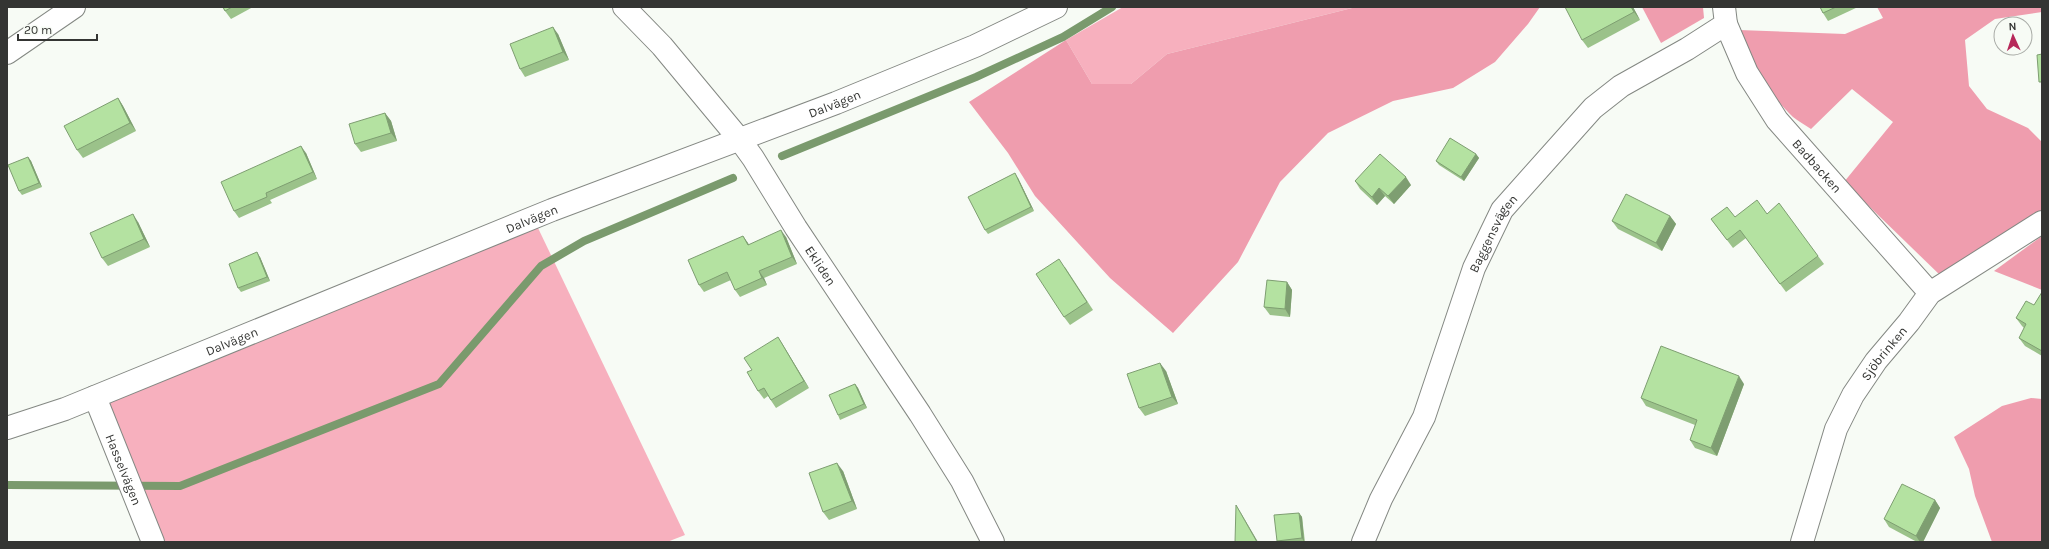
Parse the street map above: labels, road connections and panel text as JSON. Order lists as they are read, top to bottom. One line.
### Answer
{"streets":{"street":["Dalvägen","Badbacken","Baggensvägen","Ekliden","Sjöbrinken","Hasselvägen"]},"crossings":[["Dalvägen","Ekliden"],["Dalvägen","Hasselvägen"],["Badbacken","Baggensvägen"],["Badbacken","Sjöbrinken"]],"scale_bar":"20 m","north":"top"}
